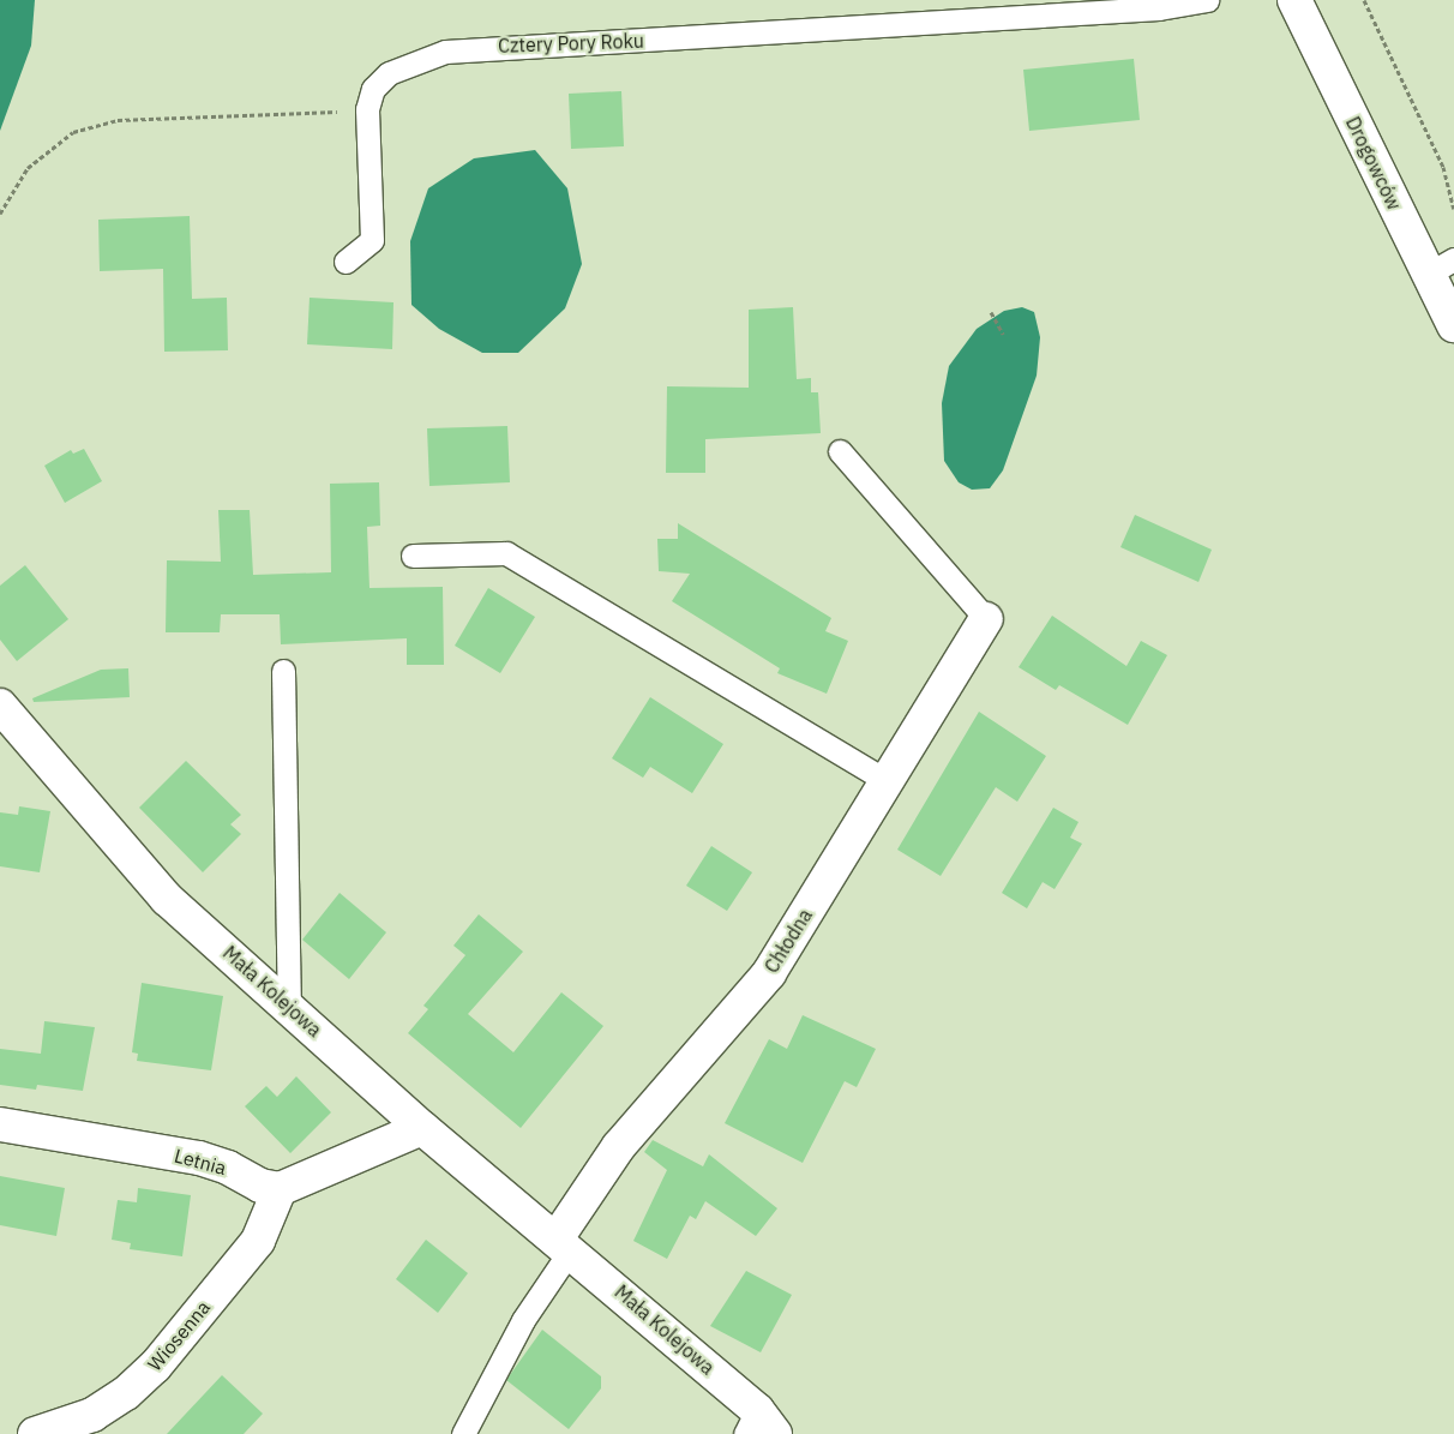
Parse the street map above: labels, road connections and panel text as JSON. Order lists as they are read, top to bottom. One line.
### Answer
{"streets":{"street":["Drogowców","Chłodna","Mała Kolejowa","Letnia","Wiosenna"],"lane":["Cztery Pory Roku"]},"crossings":[["Chłodna","Mała Kolejowa"],["Letnia","Wiosenna"]]}
